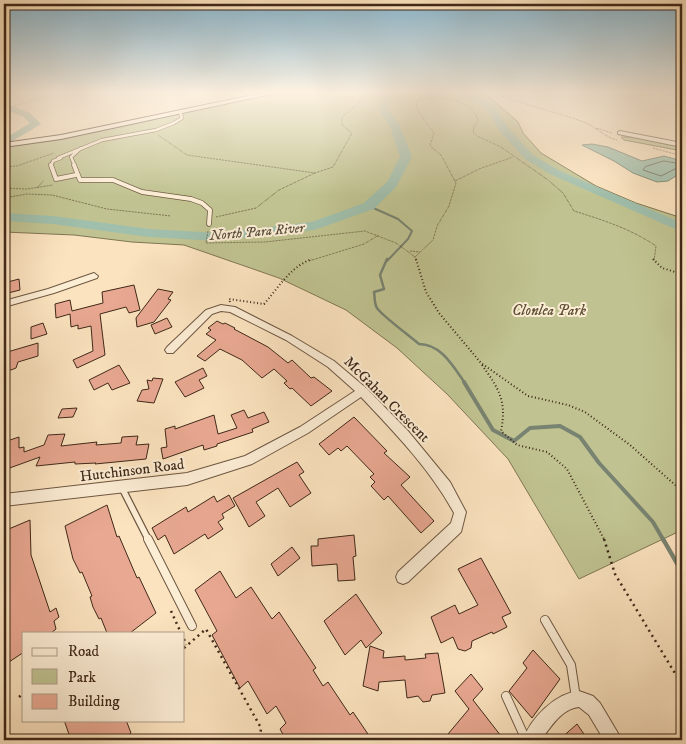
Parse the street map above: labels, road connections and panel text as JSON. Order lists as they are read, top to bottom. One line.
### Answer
{"streets":{"street":["McGahan Crescent","Hutchinson Road"]},"crossings":[["McGahan Crescent","Hutchinson Road"]],"water":["North Para River"],"parks":["Clonlea Park"],"legend":["Road","Park","Building"]}
